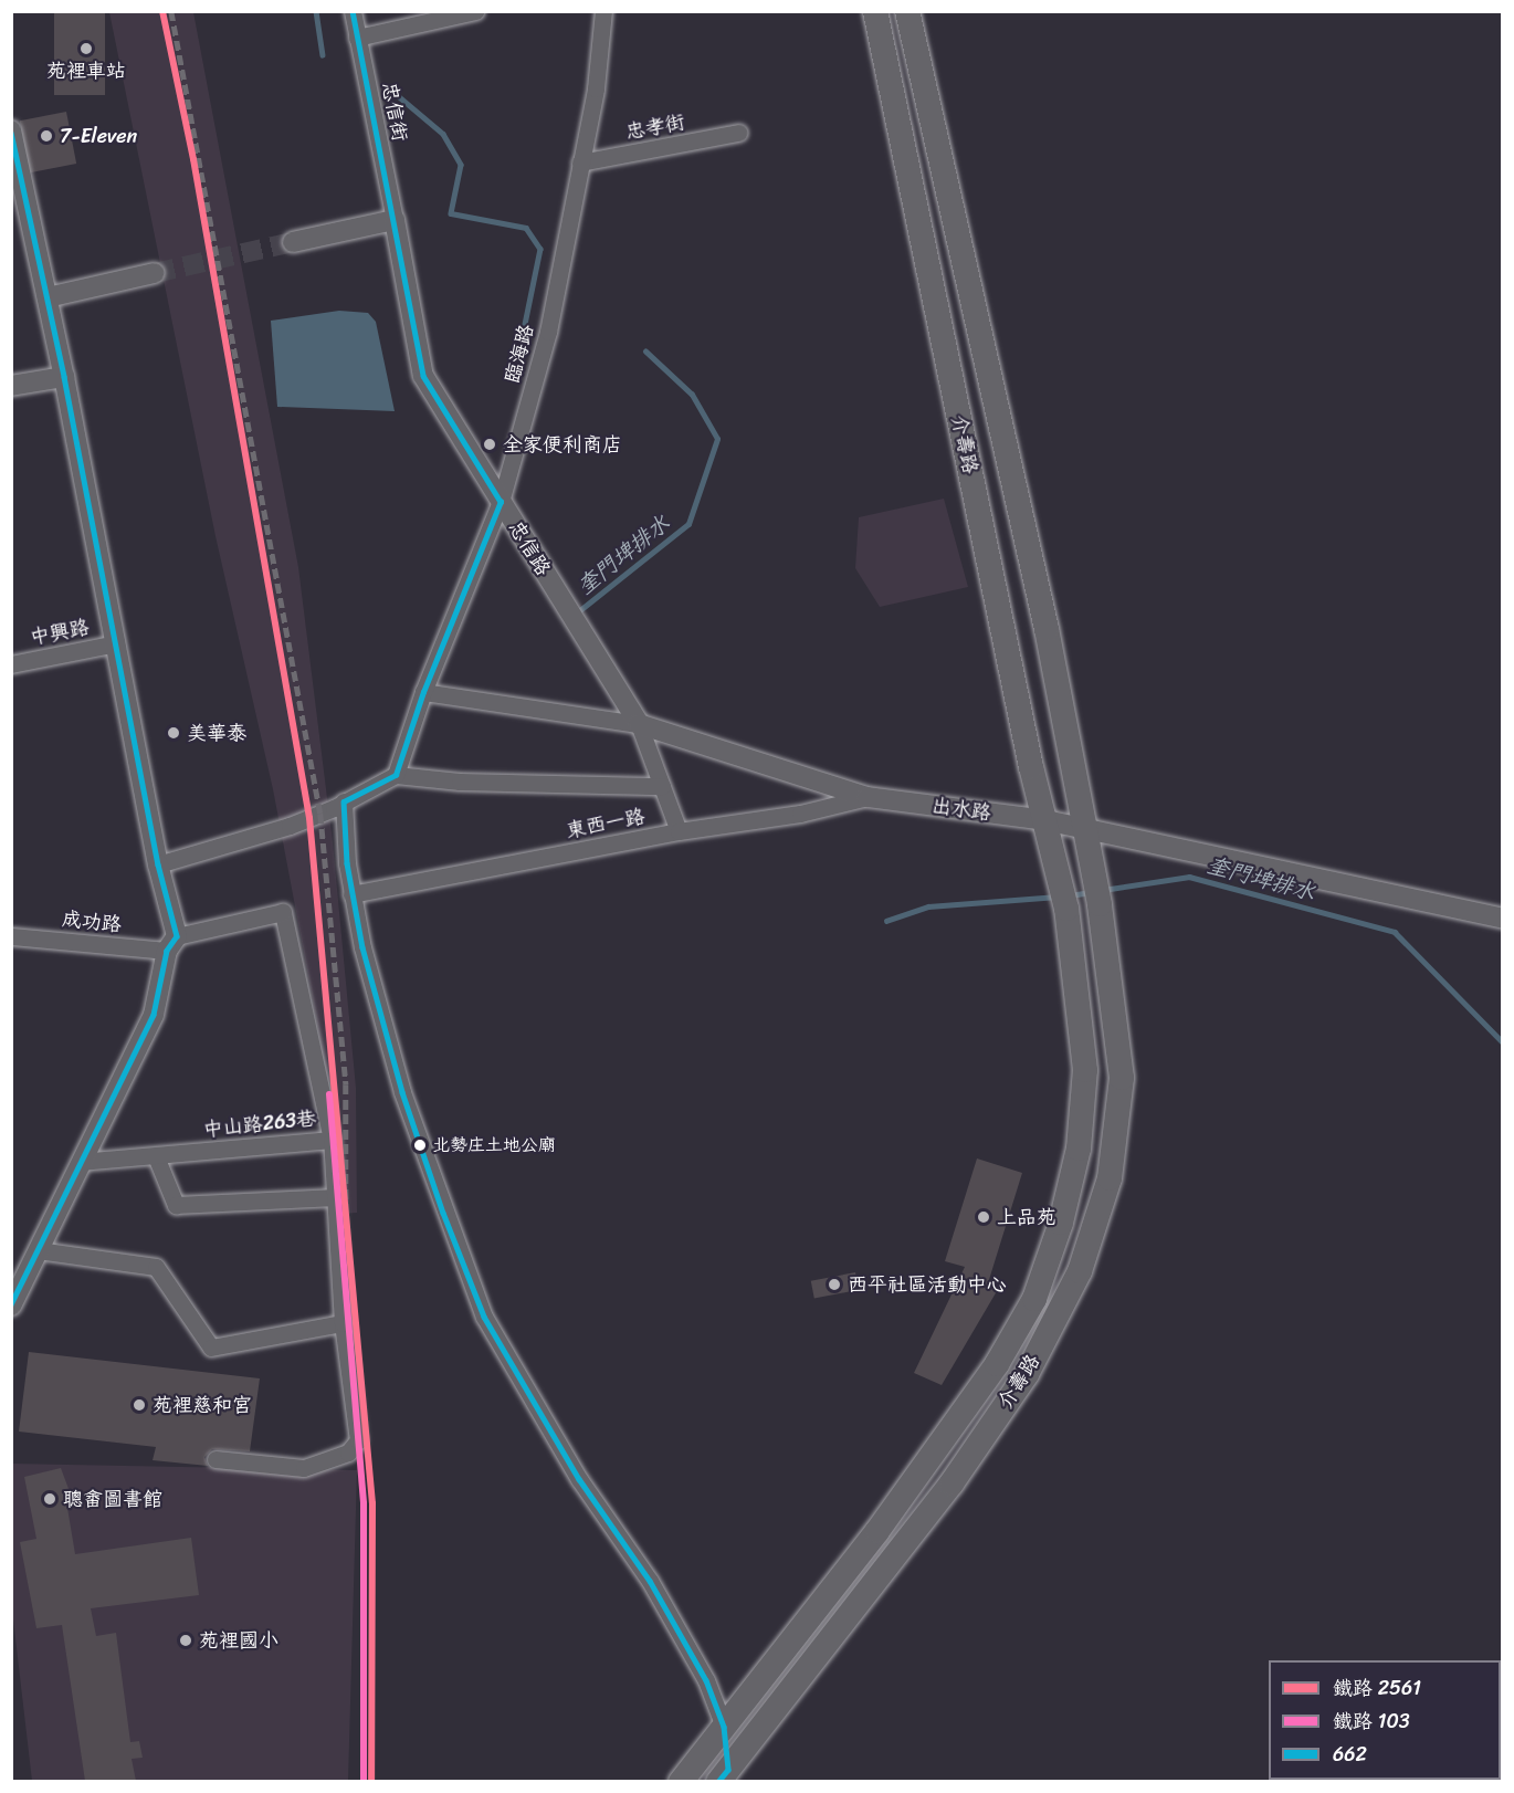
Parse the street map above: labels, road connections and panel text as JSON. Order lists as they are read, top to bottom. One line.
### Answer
{"streets":{"main road":["介壽路"],"street":["忠信街","忠孝街","臨海路","忠信路","中興路","出水路","東西一路","成功路","中山路263巷"]},"crossings":[["忠信街","忠信路"],["忠孝街","臨海路"],["臨海路","忠信路"],["臨海路","出水路"],["介壽路","出水路"],["忠信路","出水路"],["忠信路","東西一路"],["出水路","東西一路"],["成功路","中山路263巷"]],"water":["奎門埤排水"],"places":["苑裡車站","7-Eleven","全家便利商店","美華泰","北勢庄土地公廟","上品苑","西平社區活動中心","苑裡慈和宮","聰畬圖書館","苑裡國小"],"lines":["rail line 2561","transit line 662","rail line 103"],"legend":["鐵路 2561","鐵路 103","662"]}
